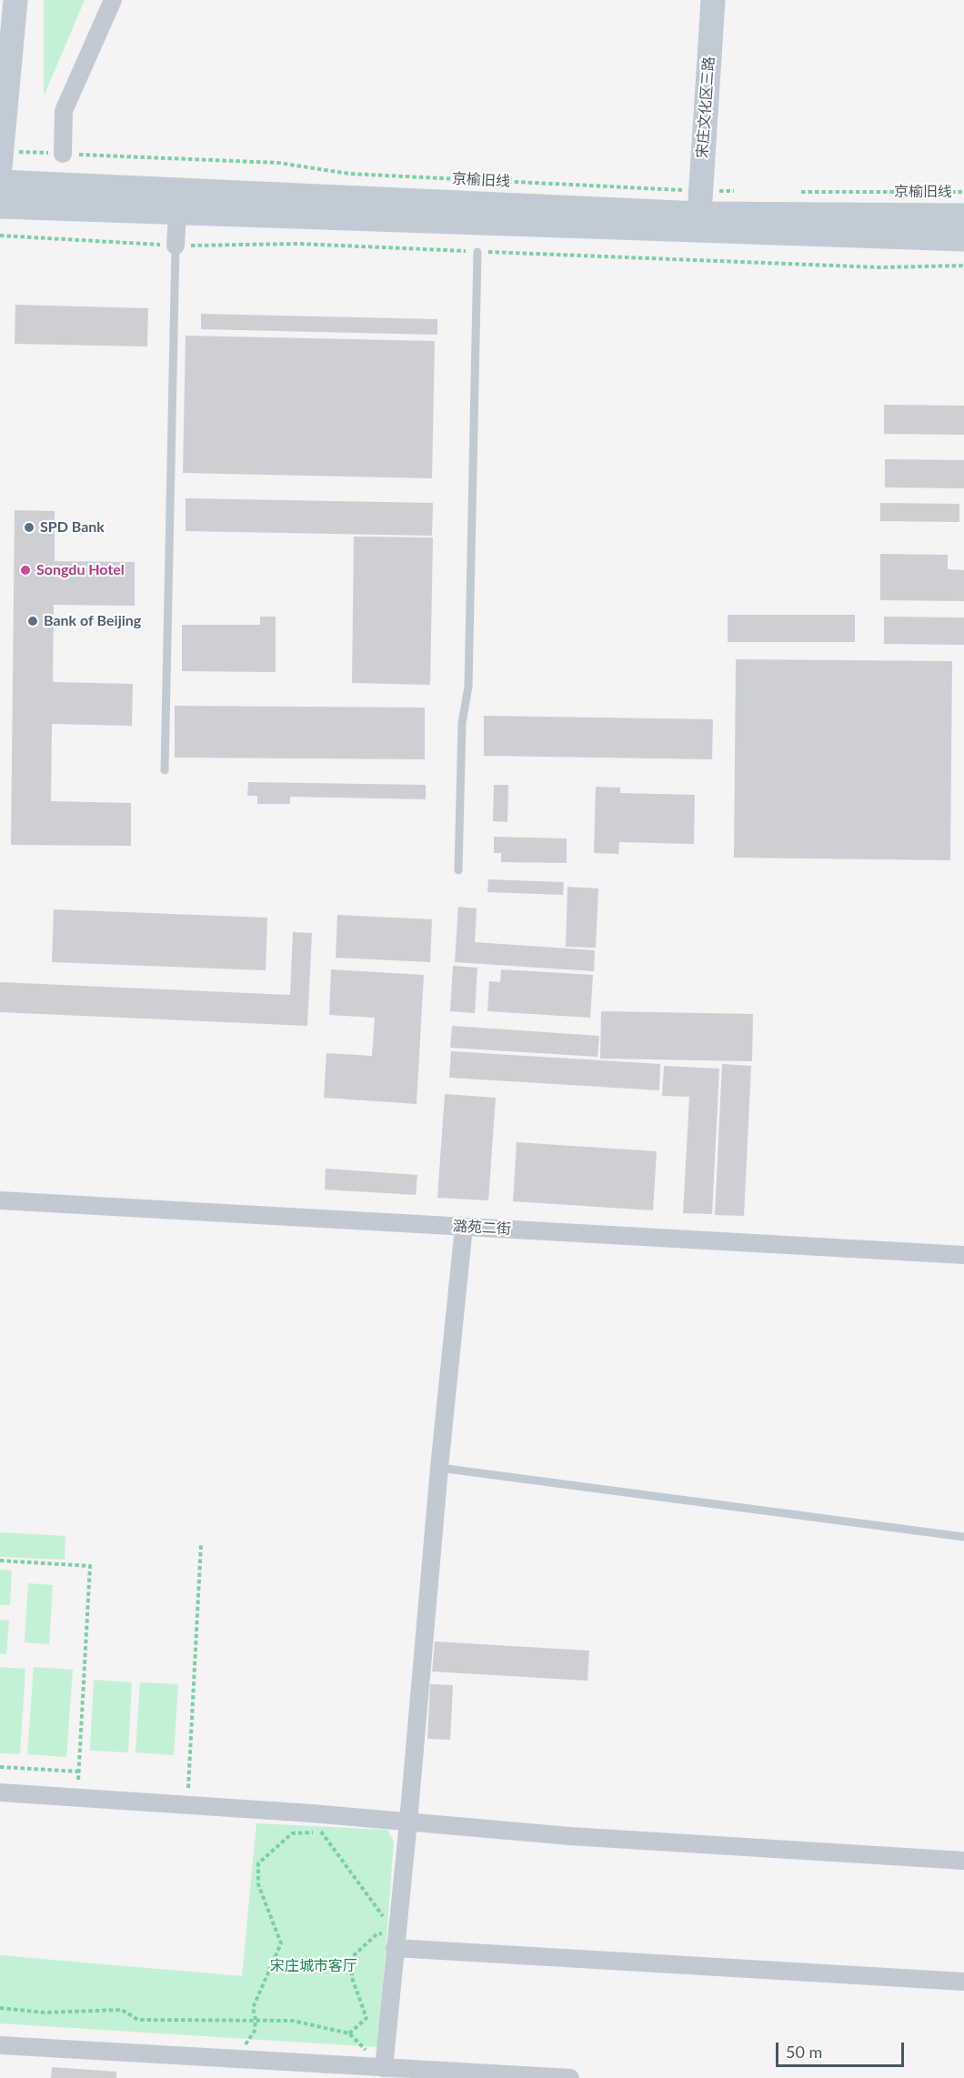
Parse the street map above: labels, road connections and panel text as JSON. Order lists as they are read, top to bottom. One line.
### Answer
{"streets":{"main road":["宋庄文化区三路","京榆旧线"],"street":["潞苑二街"]},"crossings":[["宋庄文化区三路","京榆旧线"]],"parks":["宋庄城市客厅"],"places":["SPD Bank","Songdu Hotel","Bank of Beijing"],"scale_bar":"50 m"}
